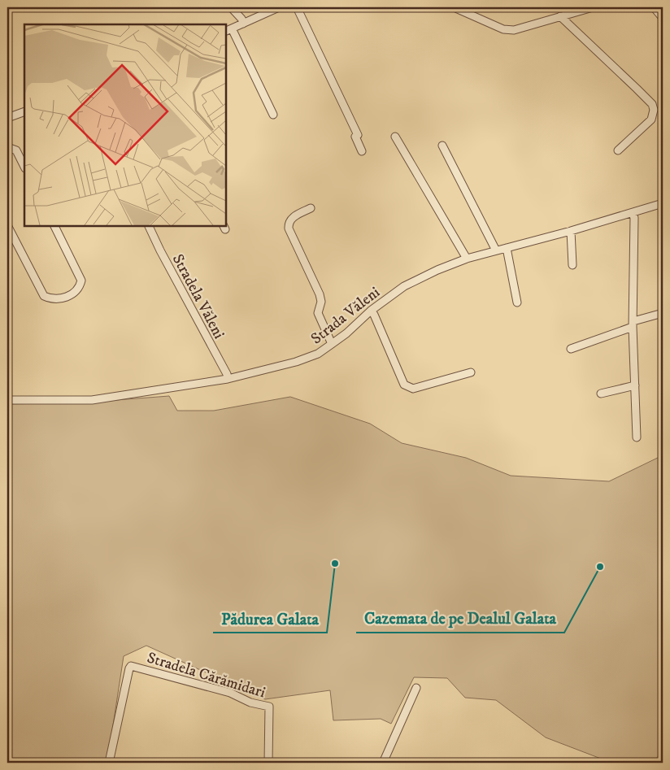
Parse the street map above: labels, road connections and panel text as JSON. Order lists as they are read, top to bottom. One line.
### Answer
{"streets":{"street":["Stradela Văleni","Strada Văleni","Stradela Cărămidari"]},"crossings":[["Stradela Văleni","Strada Văleni"]],"places":["Pădurea Galata","Cazemata de pe Dealul Galata"]}
